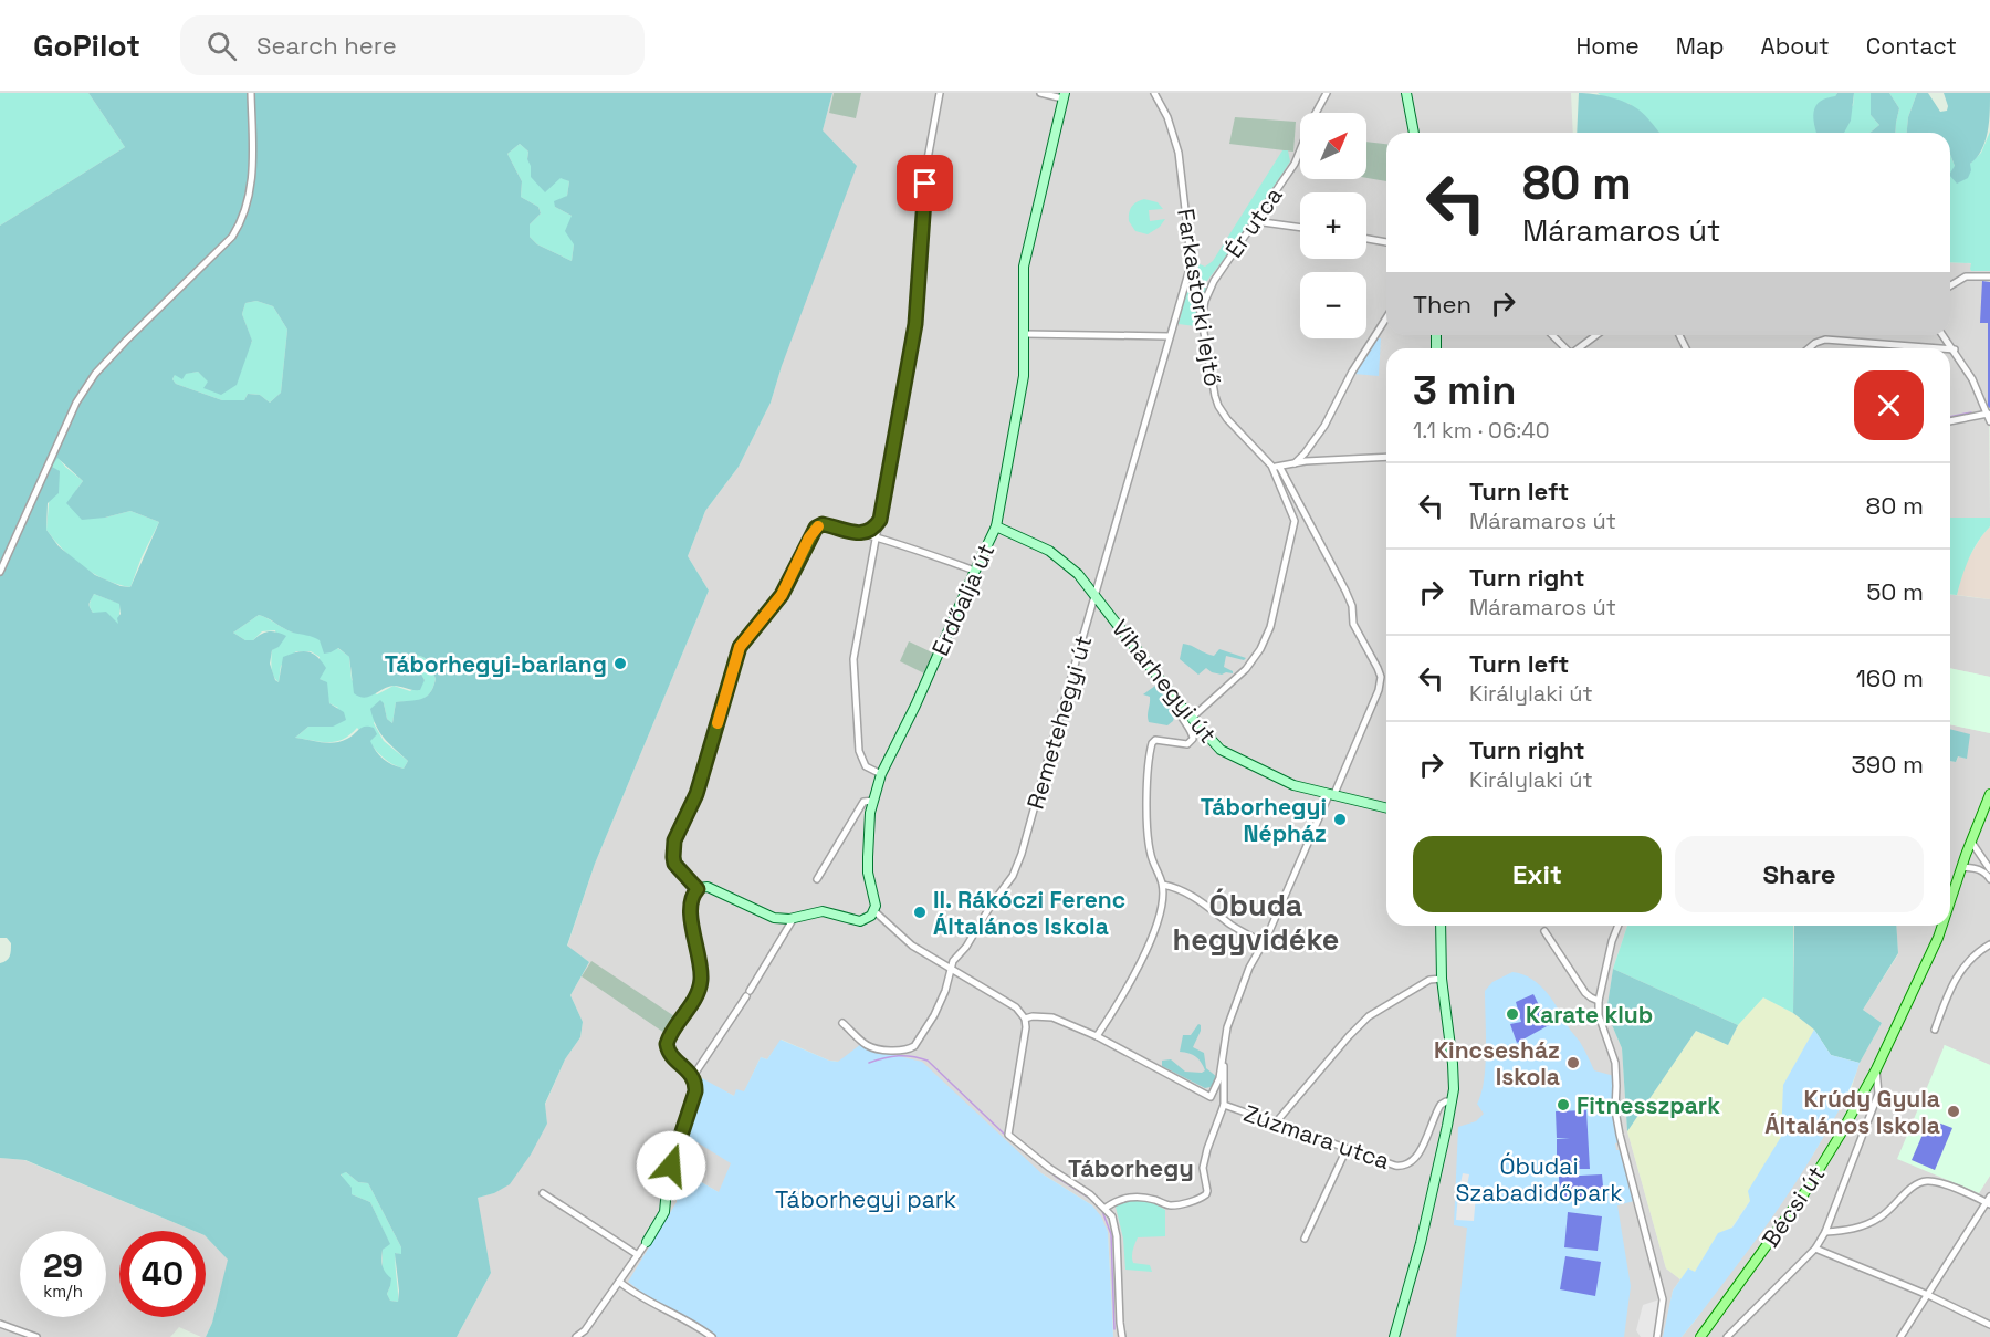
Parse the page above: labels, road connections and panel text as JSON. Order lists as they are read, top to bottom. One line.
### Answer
{"streets":{"main road":["Bécsi út"],"street":["Ér utca","Farkastorki lejtő","Erdőalja út","Viharhegyi út","Remetehegyi út","Zúzmara utca"]},"crossings":[["Ér utca","Farkastorki lejtő"],["Farkastorki lejtő","Viharhegyi út"],["Farkastorki lejtő","Remetehegyi út"],["Erdőalja út","Viharhegyi út"],["Viharhegyi út","Remetehegyi út"]],"districts":["Óbuda hegyvidéke","Táborhegy"],"parks":["Óbudai Szabadidőpark","Táborhegyi park"],"places":["Táborhegyi-barlang","Táborhegyi Népház","II. Rákóczi Ferenc Általános Iskola","Karate klub","Kincsesház Iskola","Fitnesszpark","Krúdy Gyula Általános Iskola"],"north":"top right","page":{"header":"GoPilot","search":"Search here","nav":["Home","Map","About","Contact"],"map_buttons":["+","−"],"turn":["80 m","Máramaros út"],"then":"Then","heading":["3 min","1.1 km · 06:40"],"list":[{"name":"Turn left","note":"Máramaros út","value":"80 m"},{"name":"Turn right","note":"Máramaros út","value":"50 m"},{"name":"Turn left","note":"Királylaki út","value":"160 m"},{"name":"Turn right","note":"Királylaki út","value":"390 m"}],"buttons":["Exit","Share"],"speed":"29 km/h","limit":"40"}}
